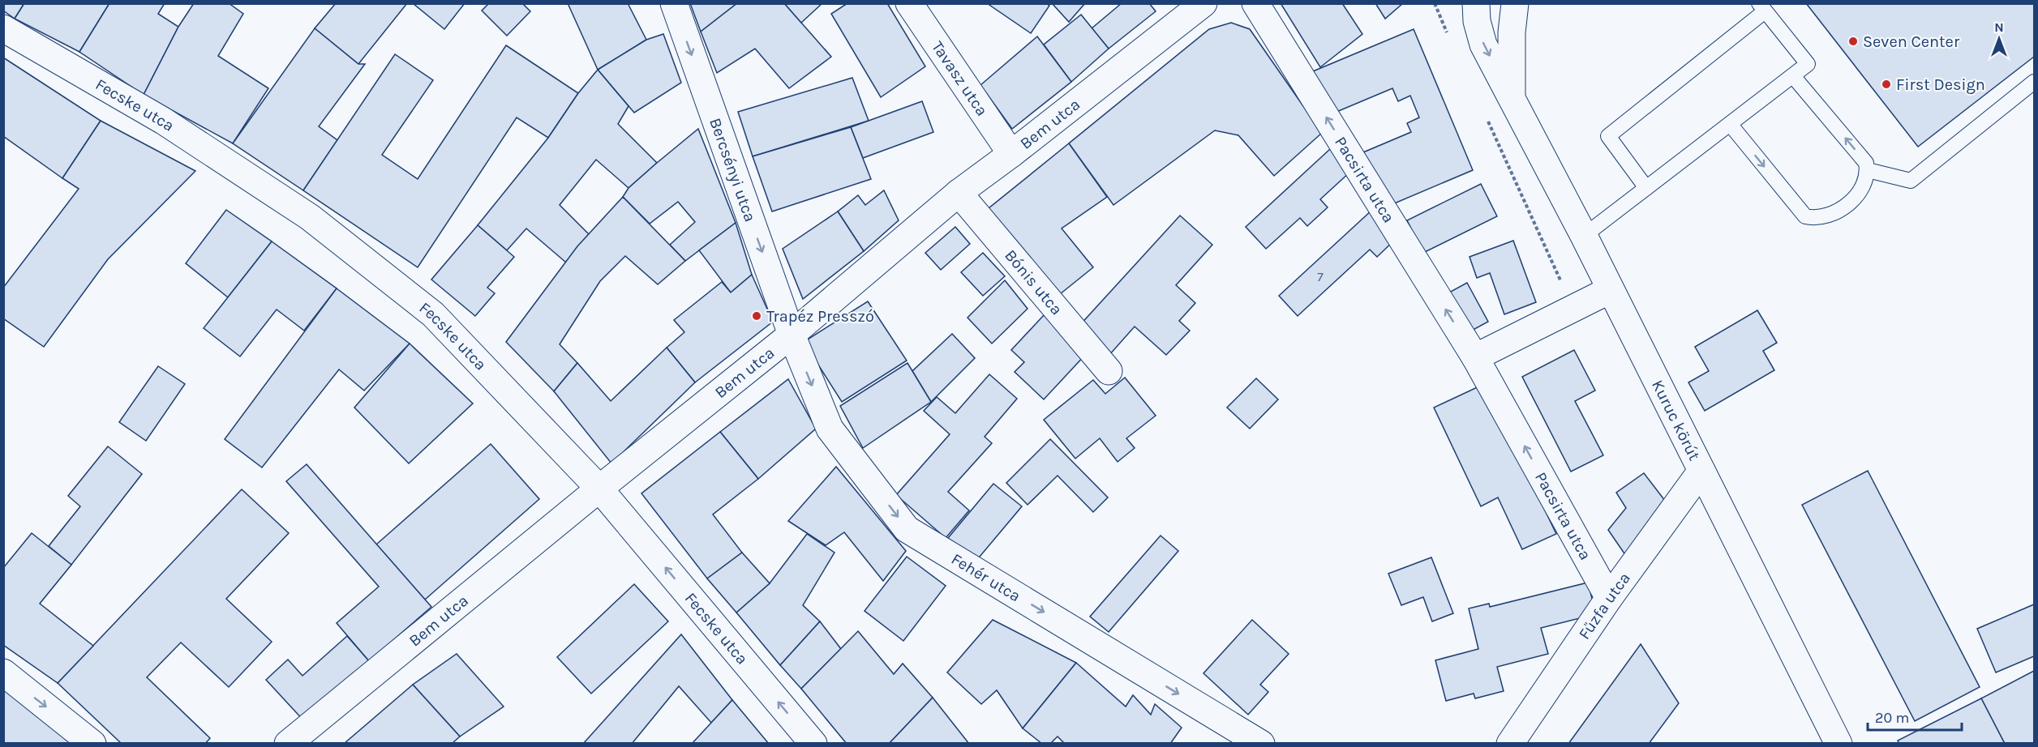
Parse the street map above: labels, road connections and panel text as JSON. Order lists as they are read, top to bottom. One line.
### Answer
{"streets":{"street":["Tavasz utca","Fecske utca","Bem utca","Bercsényi utca","Pacsirta utca","Bónis utca","Kuruc körút","Fehér utca","Fűzfa utca"]},"crossings":[["Tavasz utca","Bem utca"],["Fecske utca","Bem utca"],["Bem utca","Bercsényi utca"],["Bem utca","Bónis utca"],["Bem utca","Fehér utca"],["Bercsényi utca","Fehér utca"],["Pacsirta utca","Fűzfa utca"],["Kuruc körút","Fűzfa utca"]],"one_way":["Bercsényi utca","Pacsirta utca","Fehér utca"],"places":["Seven Center","First Design","Trapéz Presszó"],"house_numbers":["7"],"scale_bar":"20 m","north":"top"}
